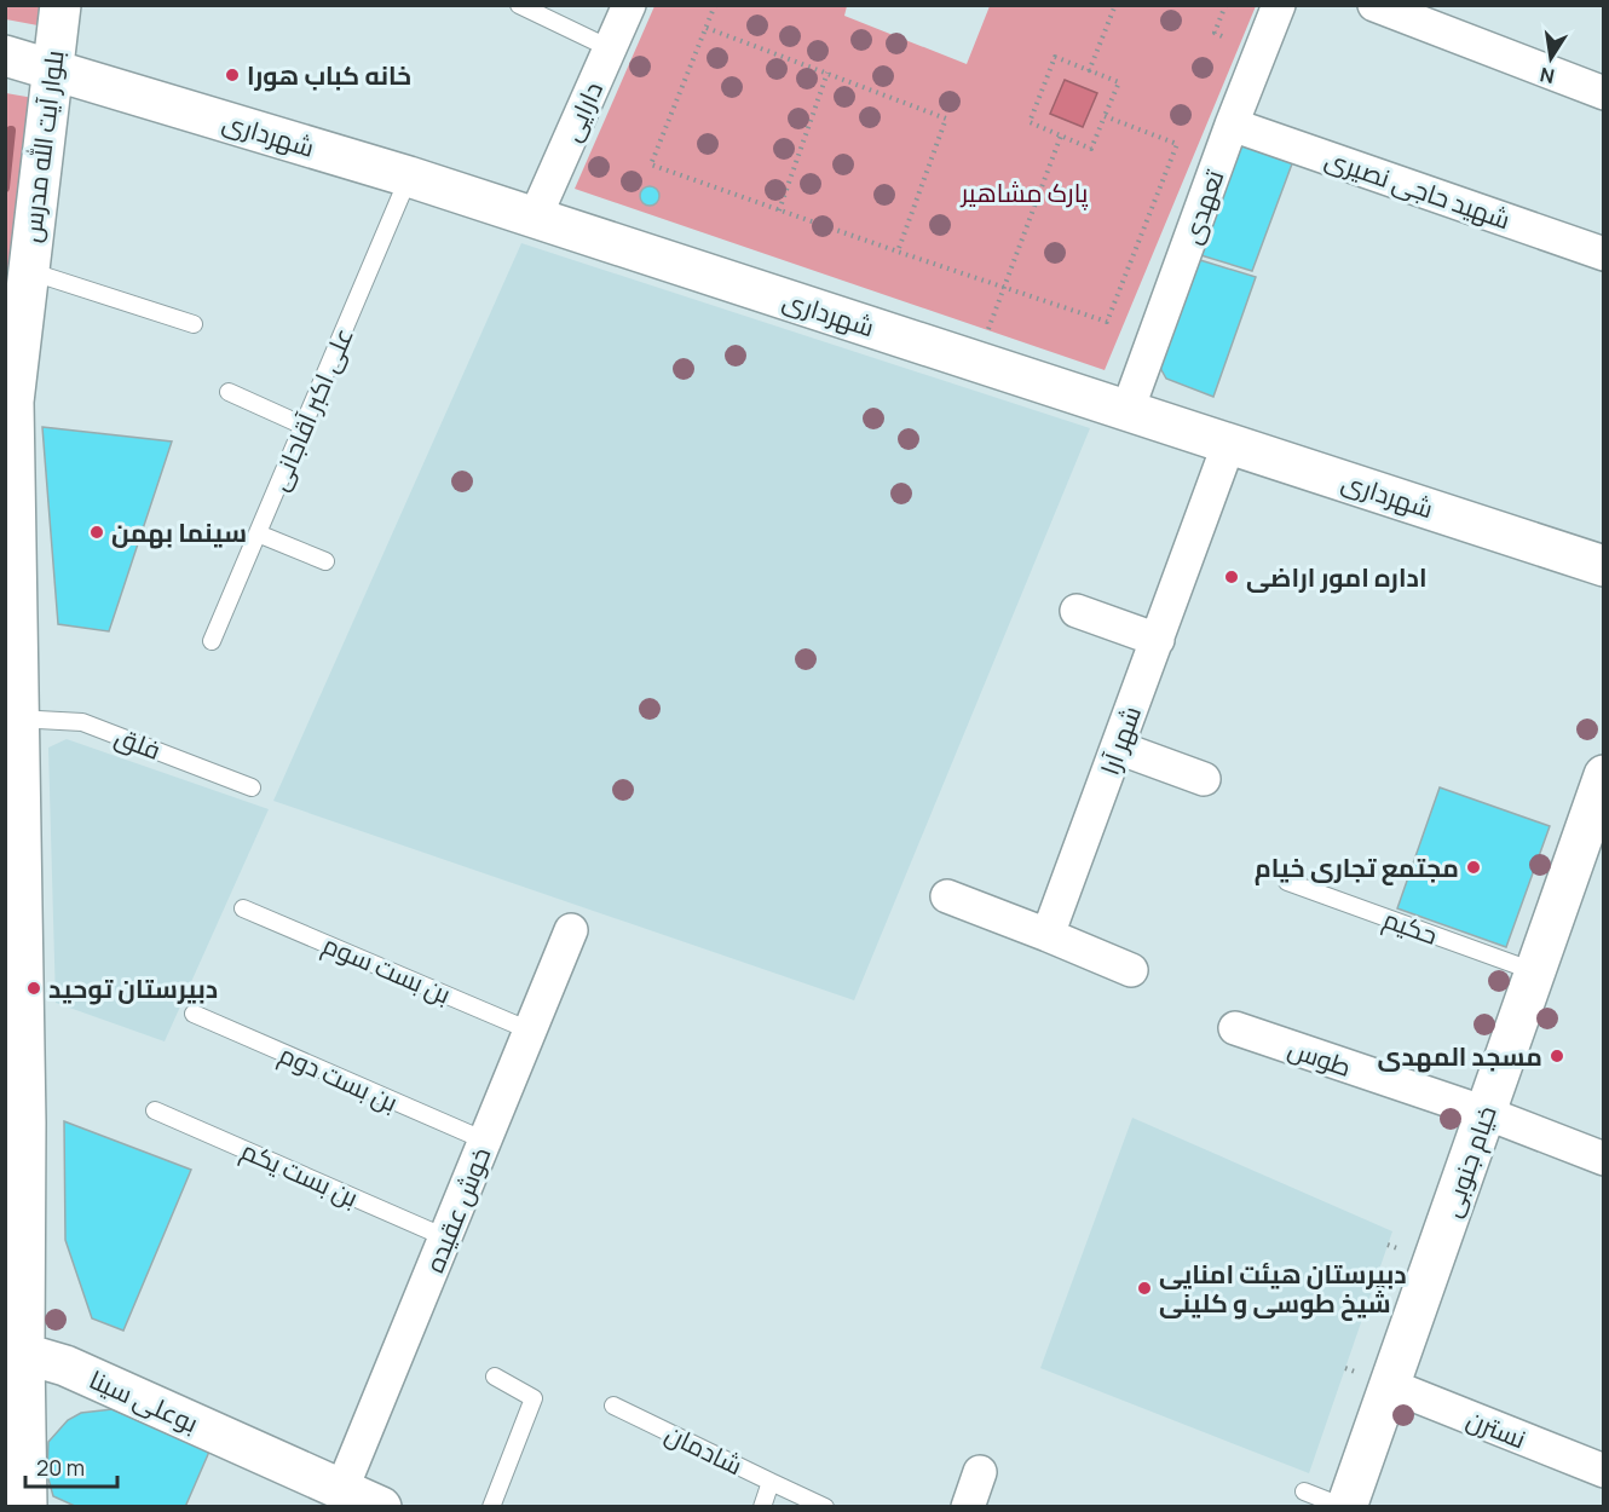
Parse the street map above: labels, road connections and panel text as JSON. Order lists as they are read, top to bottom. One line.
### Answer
{"streets":{"main road":["شهرداری","بلوار آیت الله مدرس","خیام جنوبی","بوعلی سینا"],"street":["دارایی","شهید حاجی نصیری","تعهدی","شهر آرا","طوس","خوش عقیده","نسترن"],"lane":["علی اکبر آقاجانی","فلق","حکیم","بن بست سوم","بن بست دوم","بن بست یکم","شادمان"]},"crossings":[["دارایی","شهرداری"],["شهرداری","بلوار آیت الله مدرس"],["شهرداری","تعهدی"],["شهرداری","علی اکبر آقاجانی"],["شهرداری","شهر آرا"],["بلوار آیت الله مدرس","فلق"],["بلوار آیت الله مدرس","بوعلی سینا"],["شهید حاجی نصیری","تعهدی"],["حکیم","خیام جنوبی"],["بن بست سوم","خوش عقیده"],["طوس","خیام جنوبی"],["بن بست دوم","خوش عقیده"],["خیام جنوبی","نسترن"],["بن بست یکم","خوش عقیده"],["خوش عقیده","بوعلی سینا"]],"parks":["پارک مشاهیر"],"places":["خانه کباب هورا","سینما بهمن","اداره امور اراضی","مجتمع تجاری خیام","دبیرستان توحید","مسجد المهدی","دبیرستان هیئت امنایی شیخ طوسی و کلینی"],"scale_bar":"20 m","north":"bottom"}
